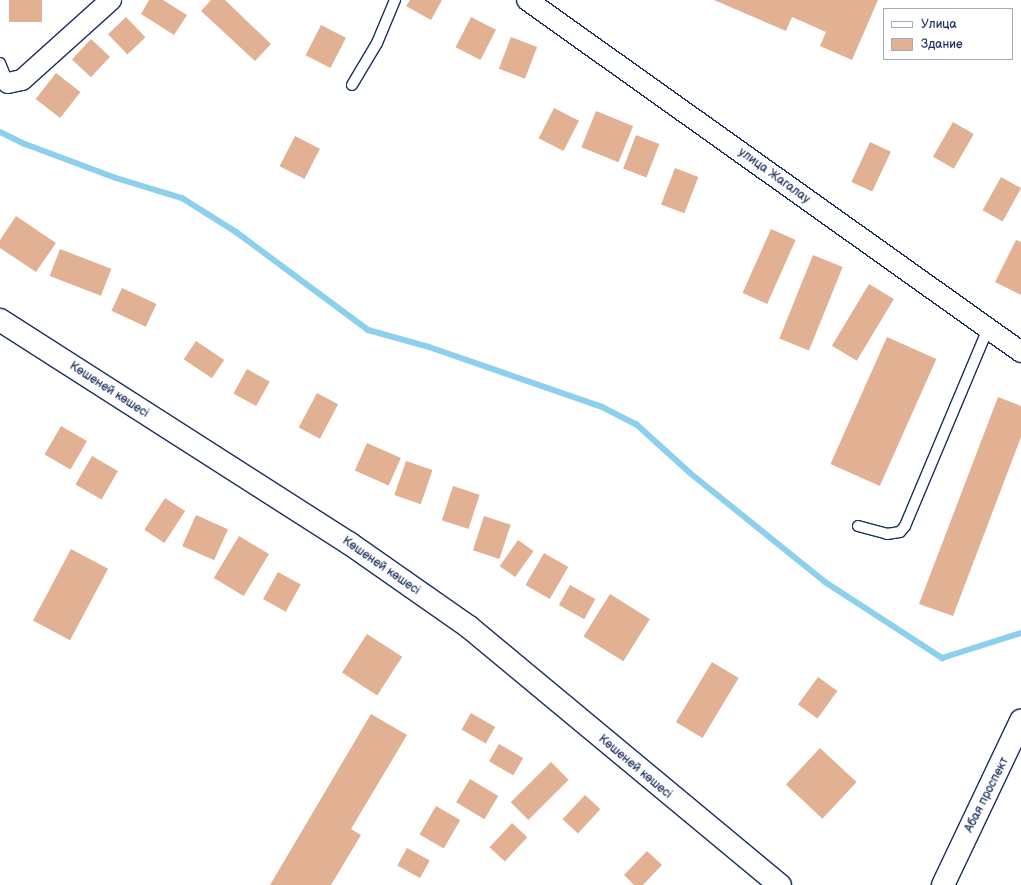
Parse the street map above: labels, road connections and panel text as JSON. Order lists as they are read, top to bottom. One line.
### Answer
{"streets":{"main road":["Көшеней көшесі","Абая проспект"],"street":["улица Жагалау"]},"legend":["Улица","Здание"]}
